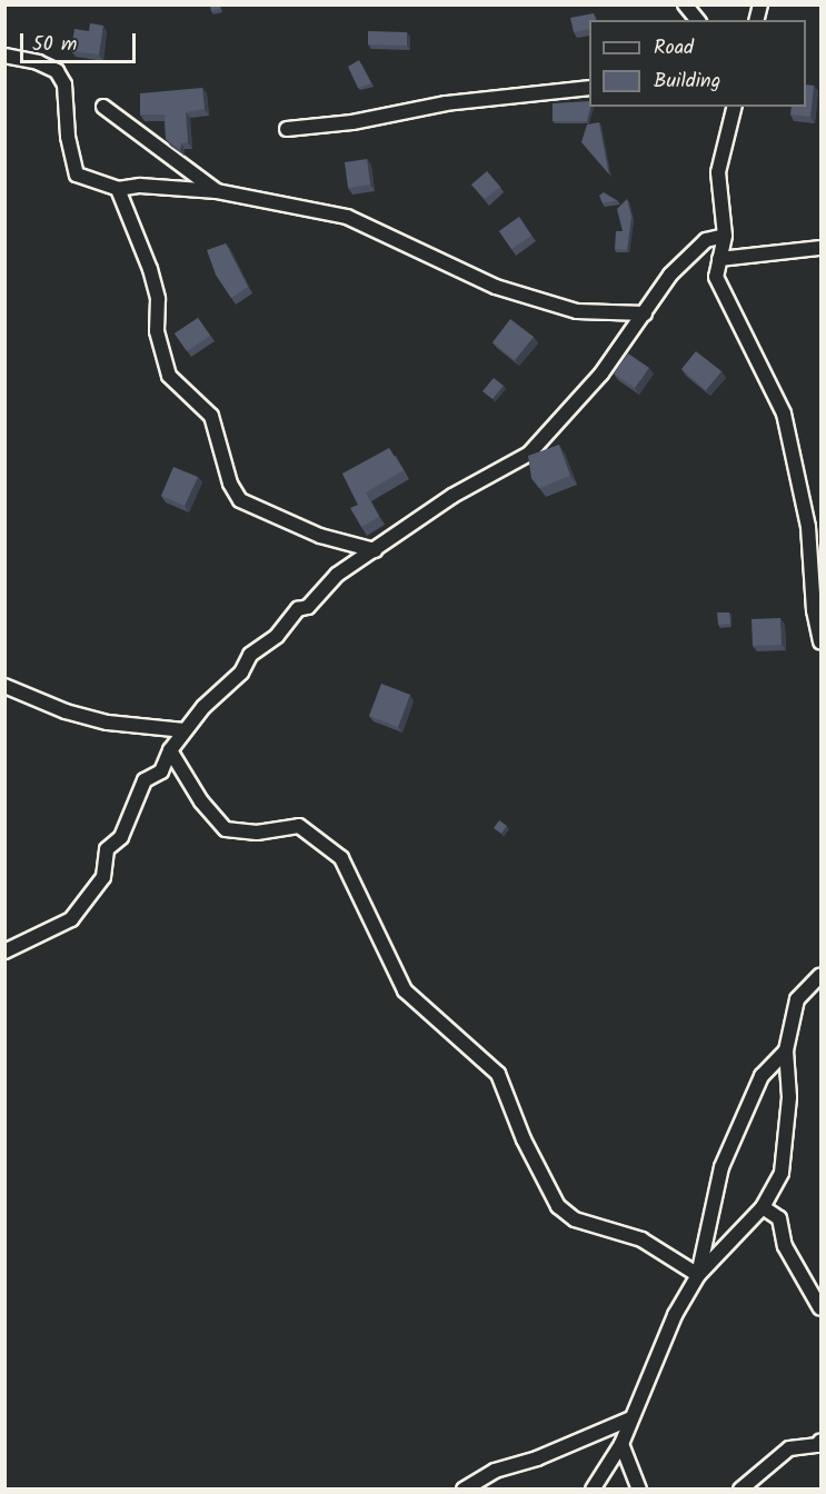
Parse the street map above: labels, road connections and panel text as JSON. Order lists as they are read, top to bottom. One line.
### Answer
{"legend":["Road","Building"],"scale_bar":"50 m"}
